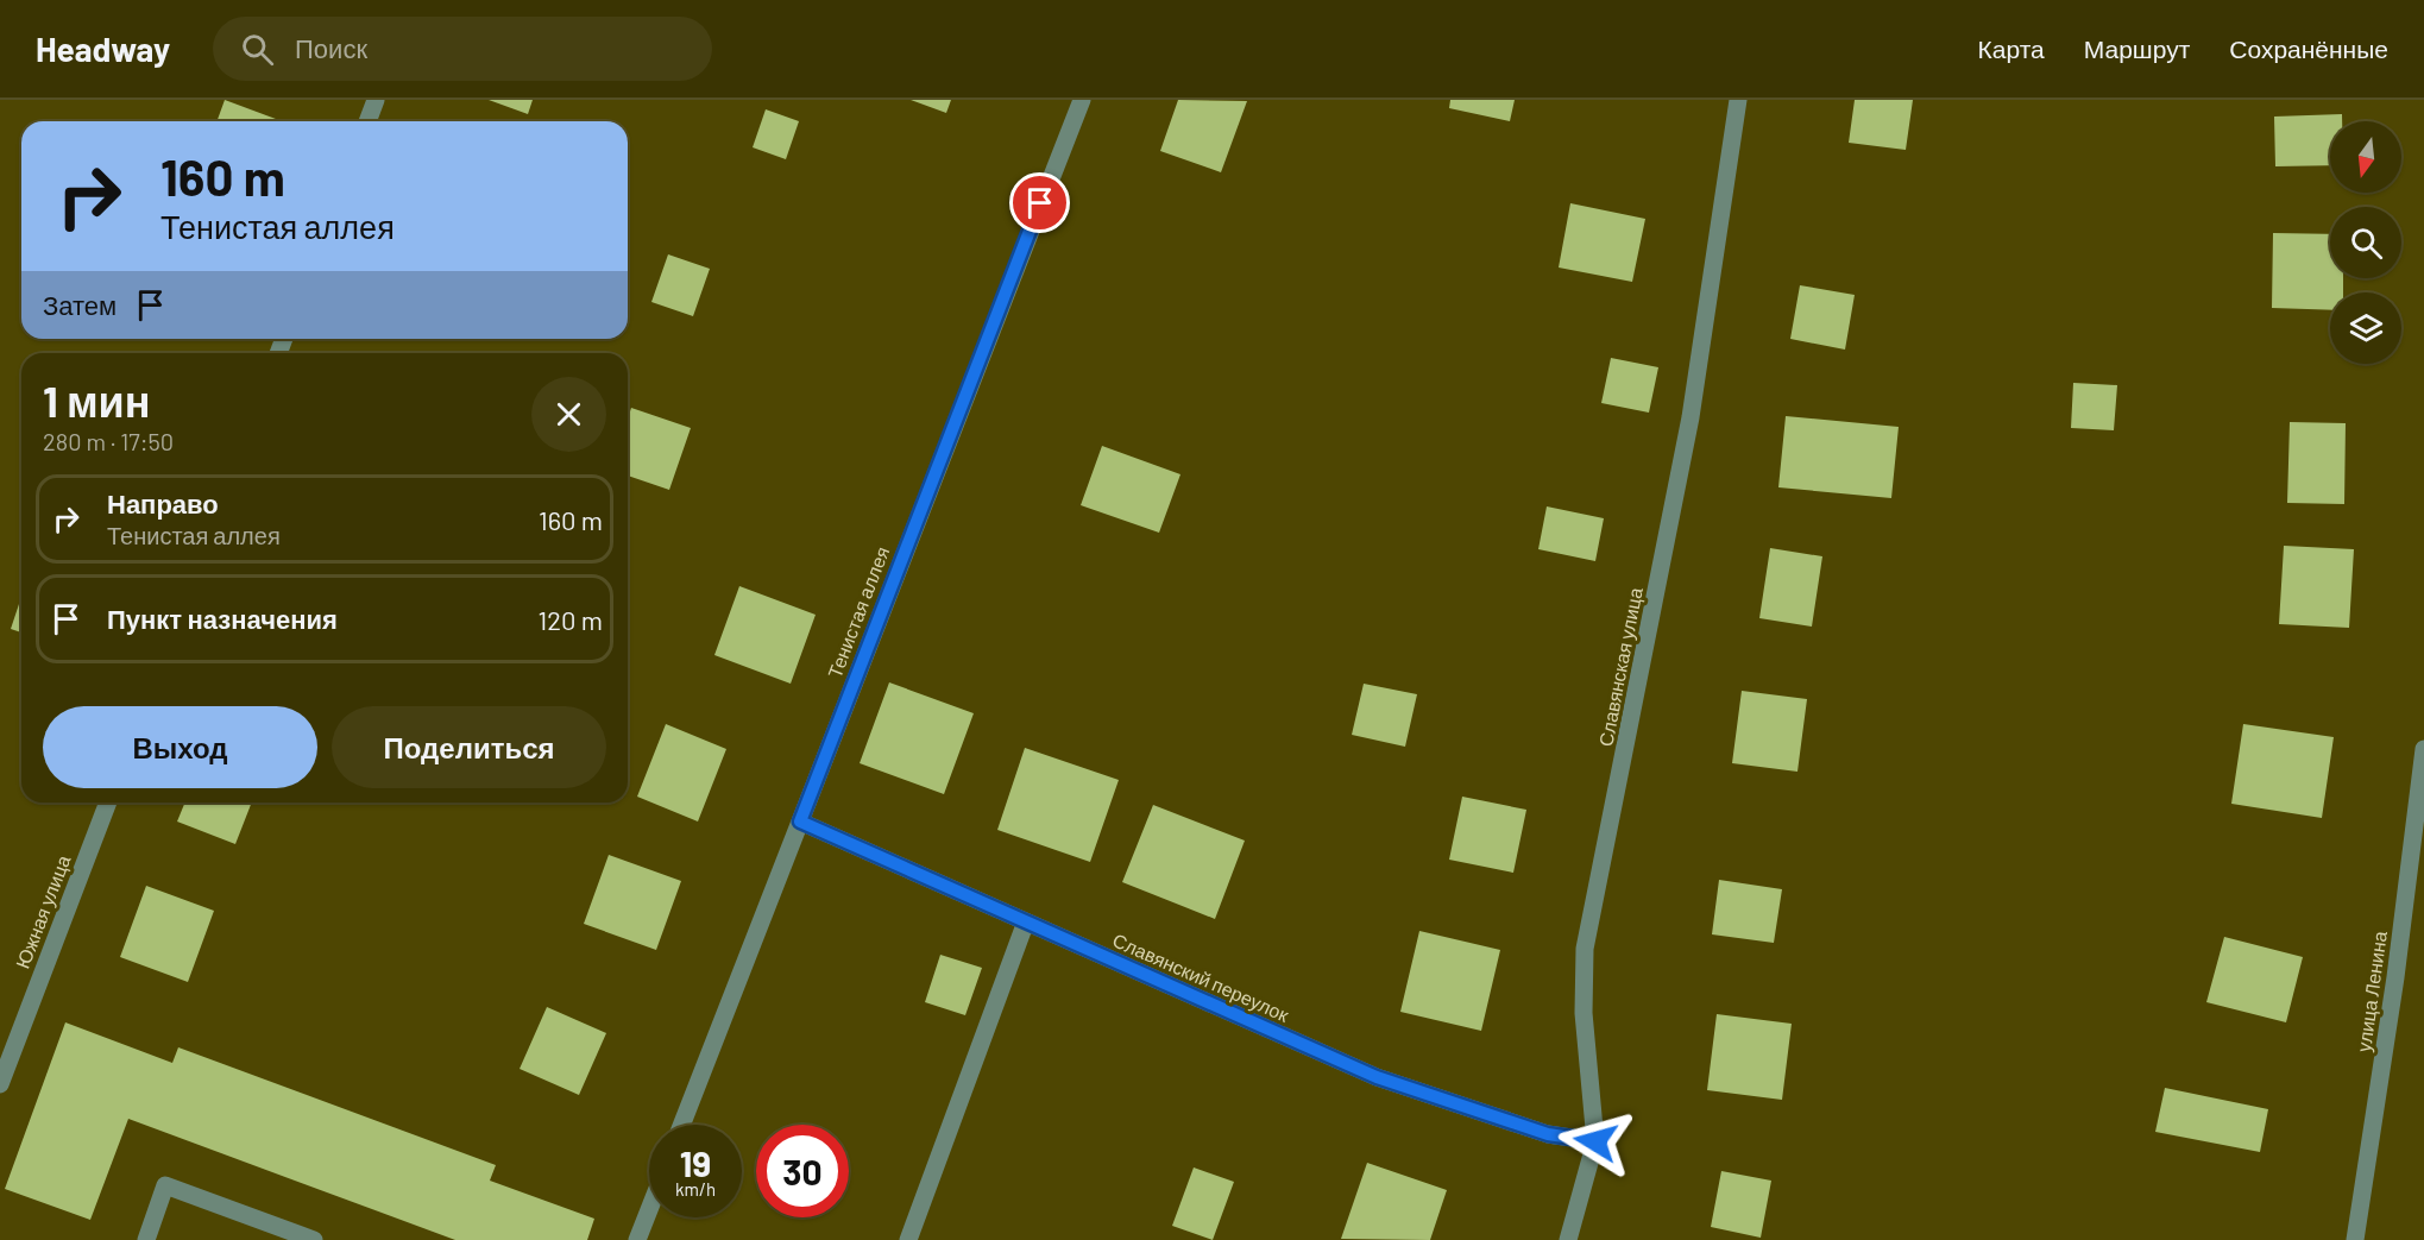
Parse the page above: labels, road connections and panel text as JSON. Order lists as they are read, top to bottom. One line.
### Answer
{"streets":{"street":["Тенистая аллея","Славянская улица","Южная улица","Славянский переулок","улица Ленина"]},"crossings":[["Тенистая аллея","Славянский переулок"],["Славянская улица","Славянский переулок"]],"north":"bottom","page":{"header":"Headway","search":"Поиск","nav":["Карта","Маршрут","Сохранённые"],"turn":["160 m","Тенистая аллея"],"then":"Затем","heading":["1 мин","280 m · 17:50"],"list":[{"name":"Направо","note":"Тенистая аллея","value":"160 m"},{"name":"Пункт назначения","value":"120 m"}],"buttons":["Выход","Поделиться"],"speed":"19 km/h","limit":"30"}}
